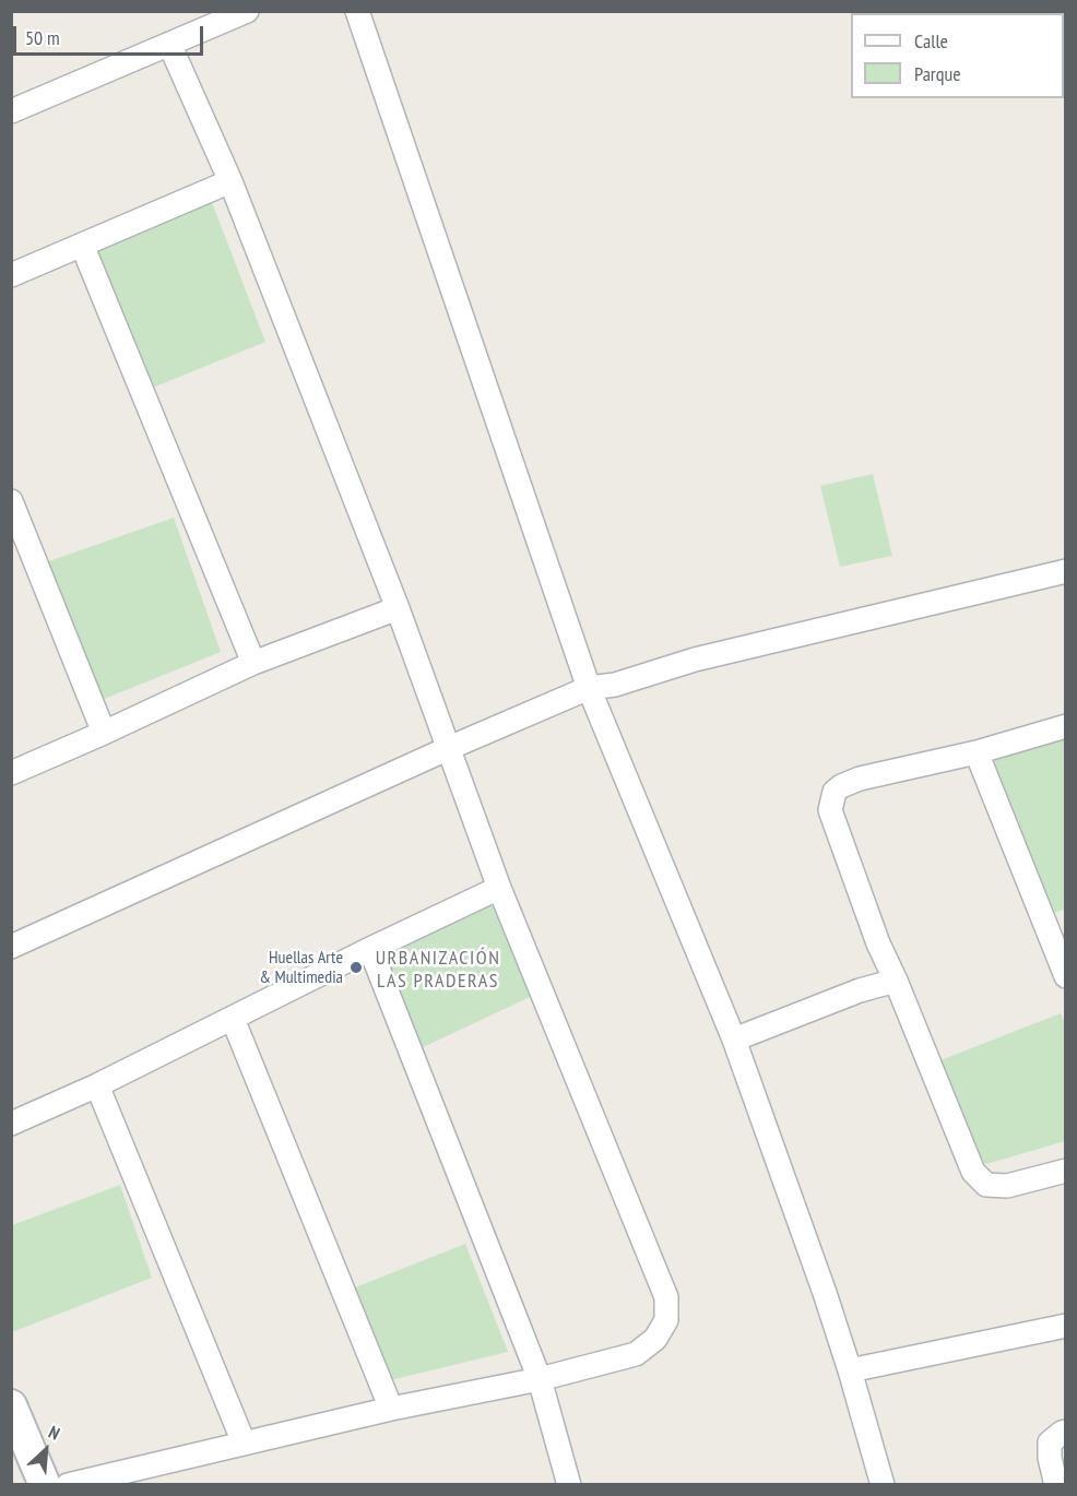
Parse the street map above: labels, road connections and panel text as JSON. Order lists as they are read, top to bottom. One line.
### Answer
{"districts":["URBANIZACIÓN LAS PRADERAS"],"places":["Huellas Arte & Multimedia"],"legend":["Calle","Parque"],"scale_bar":"50 m","north":"top right"}
